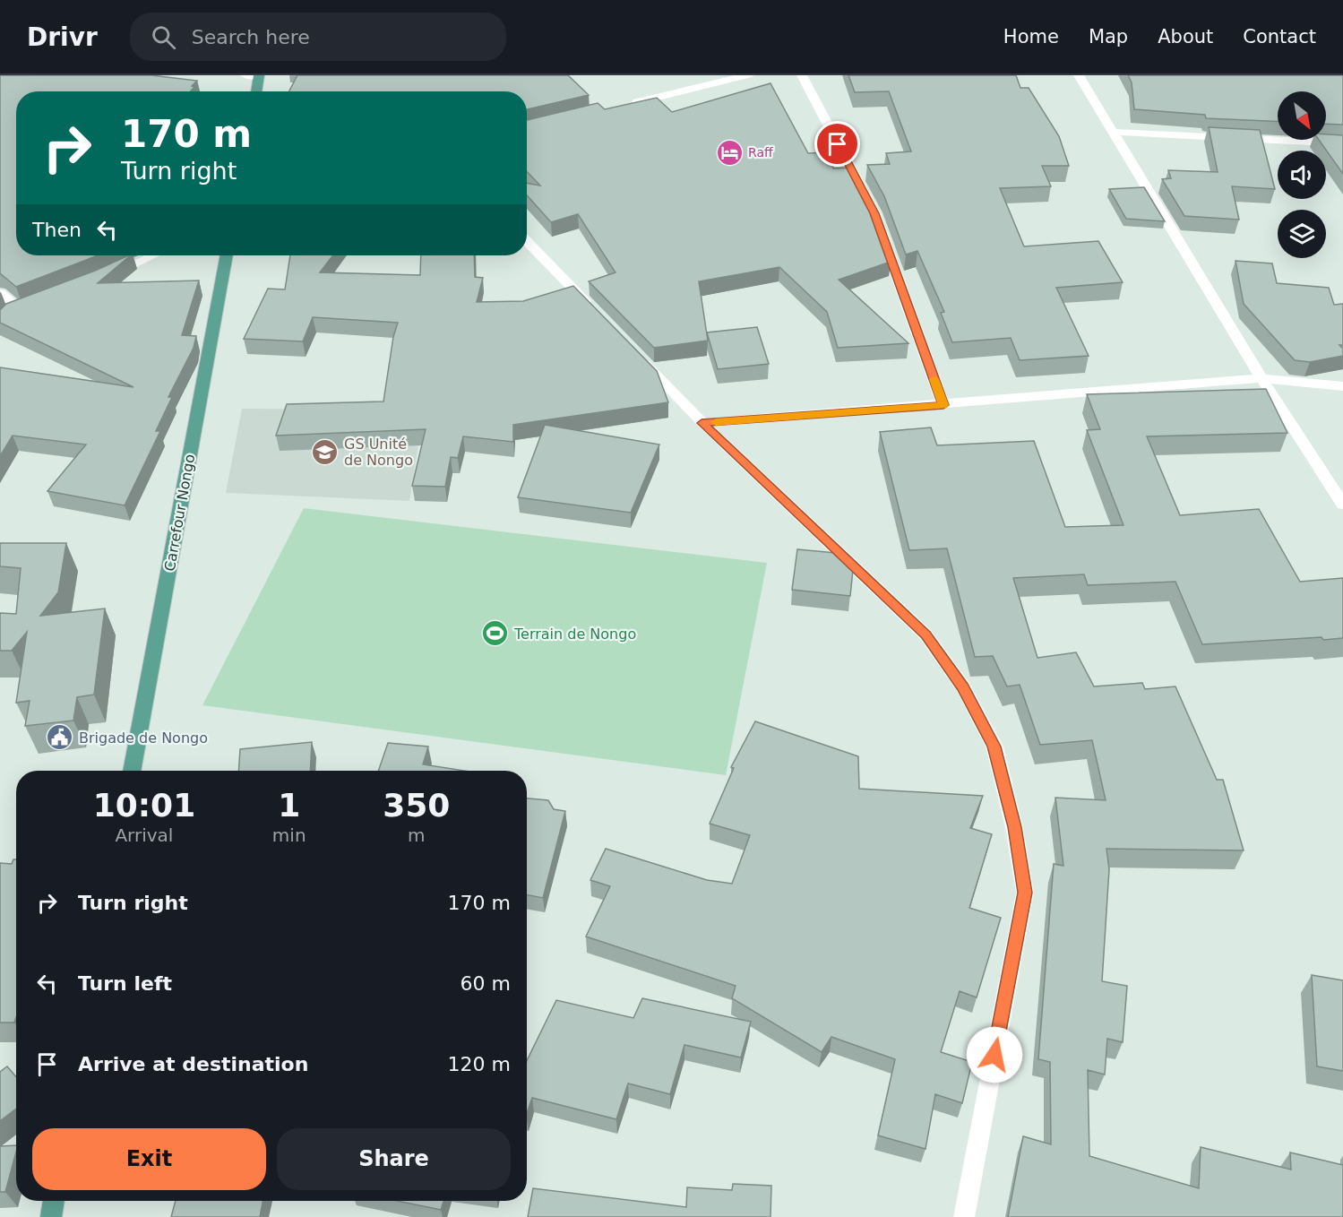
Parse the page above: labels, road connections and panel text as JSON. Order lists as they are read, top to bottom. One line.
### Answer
{"streets":{"main road":["Carrefour Nongo"]},"places":{"hotel":["Raff"],"school or university":["GS Unité de Nongo"],"sports":["Terrain de Nongo"],"public building":["Brigade de Nongo"]},"north":"bottom right","page":{"header":"Drivr","search":"Search here","nav":["Home","Map","About","Contact"],"turn":["170 m","Turn right"],"then":"Then","eta":["10:01","Arrival","1","min","350","m"],"list":[{"name":"Turn right","value":"170 m"},{"name":"Turn left","value":"60 m"},{"name":"Arrive at destination","value":"120 m"}],"buttons":["Exit","Share"]}}
